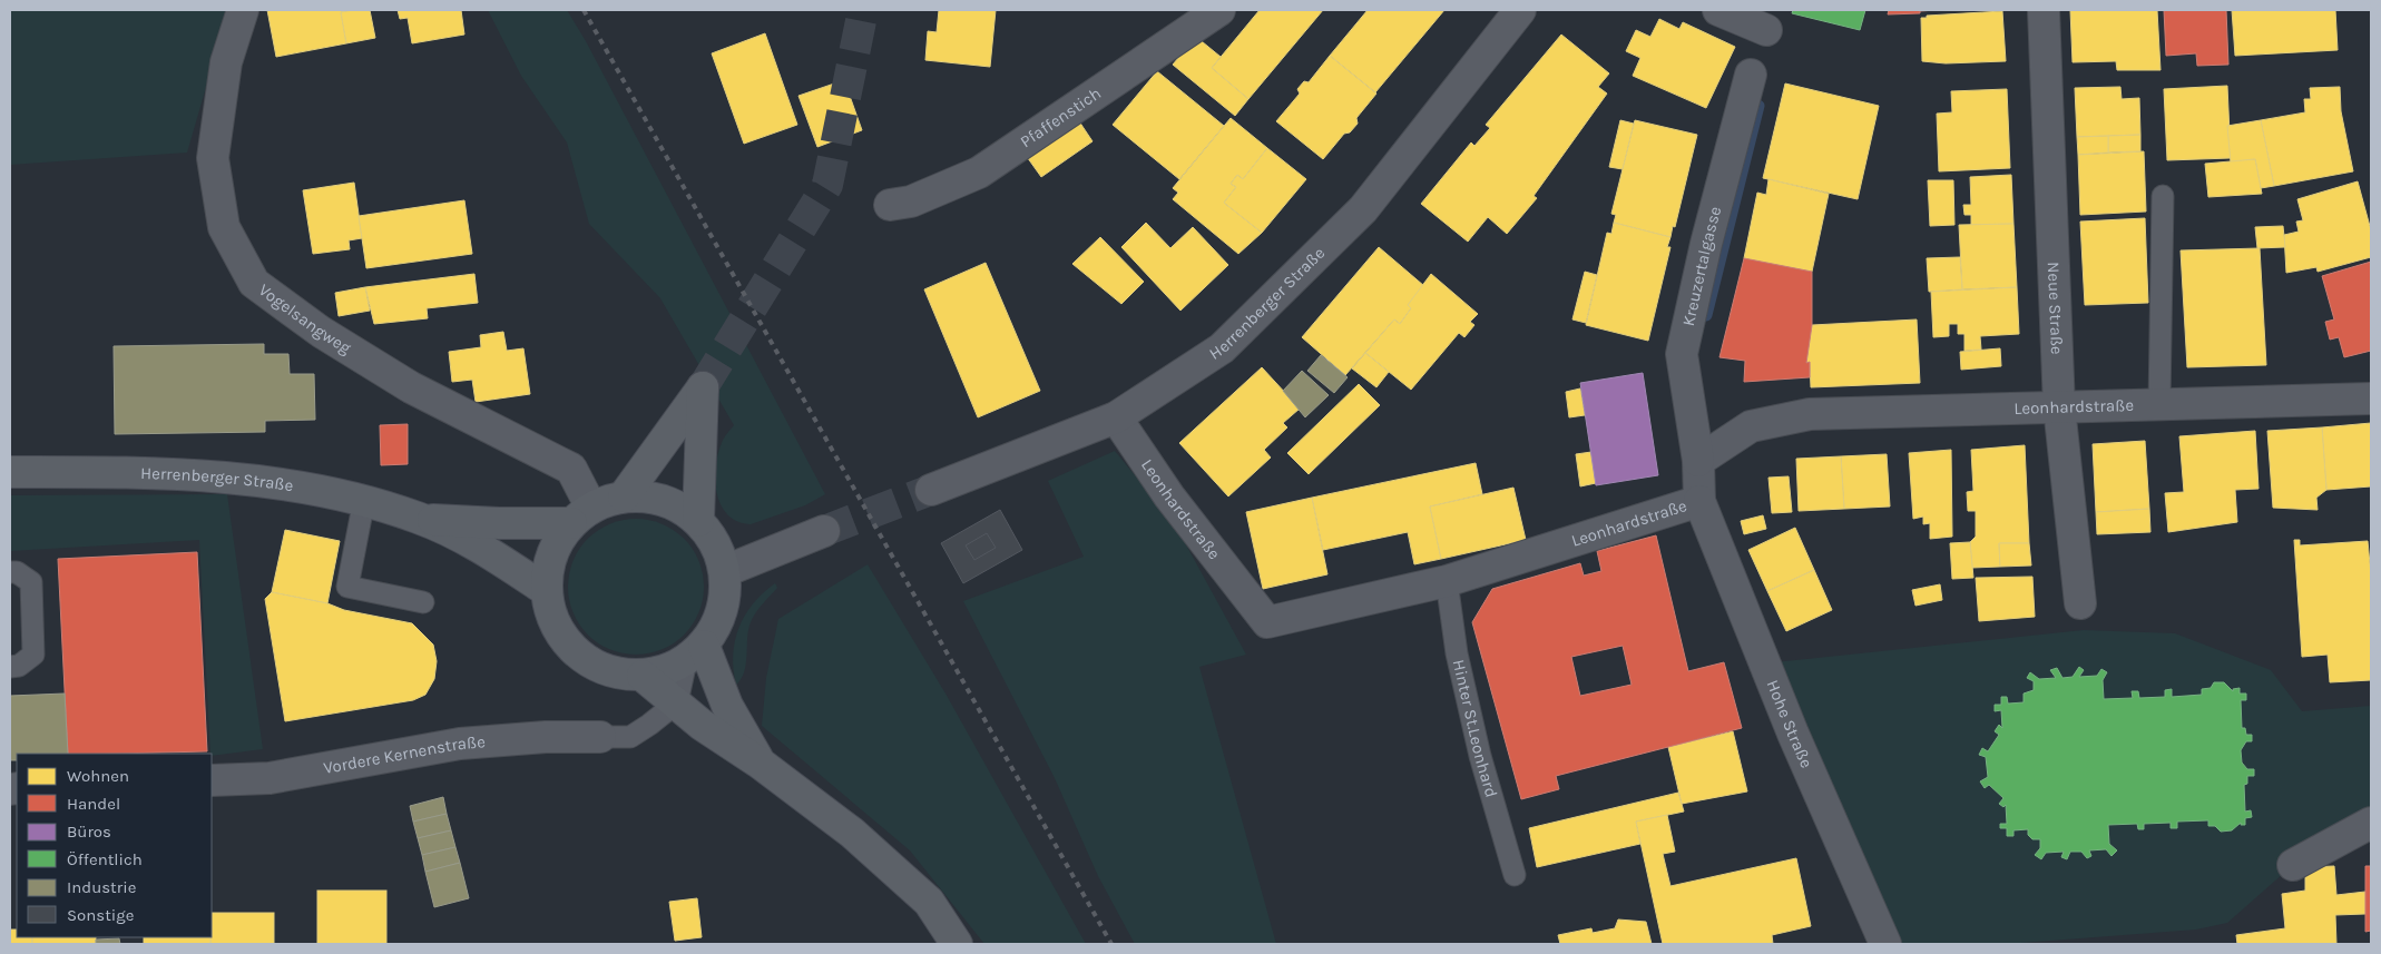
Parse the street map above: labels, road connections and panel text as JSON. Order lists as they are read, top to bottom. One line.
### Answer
{"streets":{"main road":["Herrenberger Straße"],"street":["Pfaffenstich","Kreuzertalgasse","Neue Straße","Vogelsangweg","Leonhardstraße","Hohe Straße","Vordere Kernenstraße"],"lane":["Hinter St.Leonhard"]},"crossings":[["Kreuzertalgasse","Leonhardstraße"],["Herrenberger Straße","Vogelsangweg"],["Herrenberger Straße","Leonhardstraße"],["Neue Straße","Leonhardstraße"],["Leonhardstraße","Hohe Straße"],["Leonhardstraße","Hinter St.Leonhard"]],"legend":["Wohnen","Handel","Büros","Öffentlich","Industrie","Sonstige"]}
